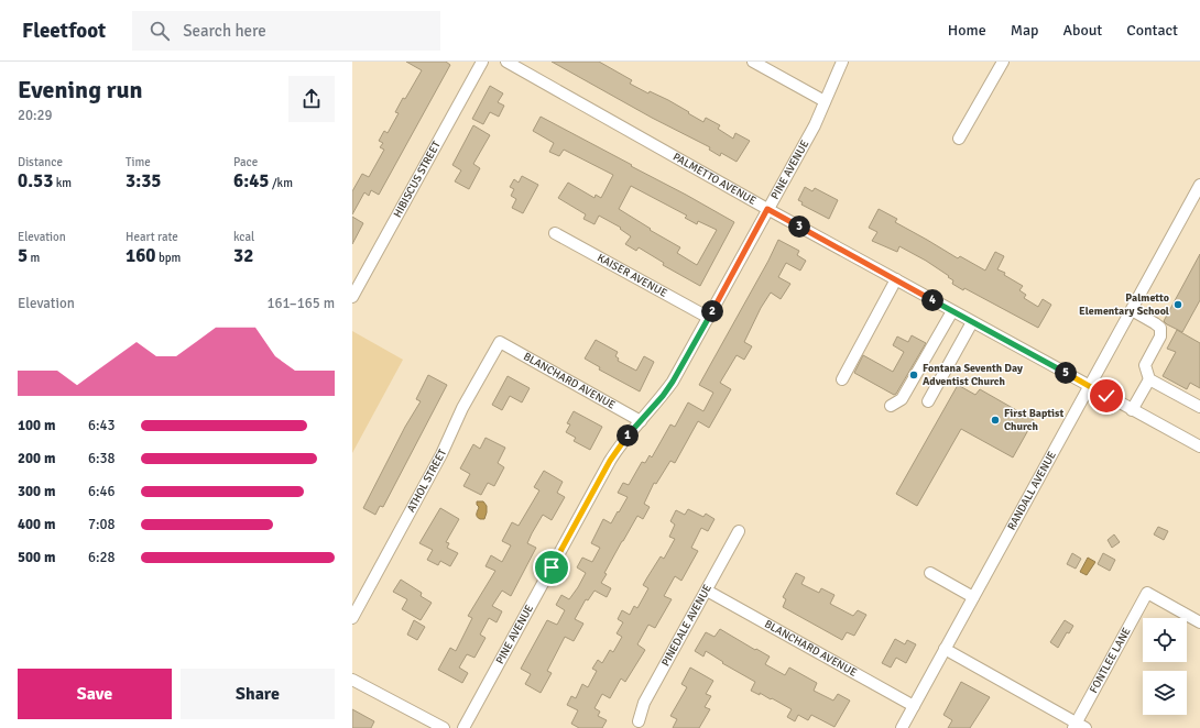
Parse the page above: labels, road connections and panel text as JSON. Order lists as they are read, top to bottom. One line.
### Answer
{"streets":{"street":["PINE AVENUE","PALMETTO AVENUE","HIBISCUS STREET","KAISER AVENUE","BLANCHARD AVENUE","ATHOL STREET","RANDALL AVENUE","PINEDALE AVENUE","FONTLEE LANE"]},"crossings":[["PINE AVENUE","PALMETTO AVENUE"],["PINE AVENUE","KAISER AVENUE"],["PINE AVENUE","BLANCHARD AVENUE"],["PALMETTO AVENUE","RANDALL AVENUE"],["BLANCHARD AVENUE","ATHOL STREET"],["BLANCHARD AVENUE","RANDALL AVENUE"],["BLANCHARD AVENUE","PINEDALE AVENUE"]],"places":["Palmetto Elementary School","Fontana Seventh Day Adventist Church","First Baptist Church"],"page":{"header":"Fleetfoot","search":"Search here","nav":["Home","Map","About","Contact"],"heading":["Evening run","20:29"],"stats":[["Distance","0.53 km"],["Time","3:35"],["Pace","6:45 /km"],["Elevation","5 m"],["Heart rate","160 bpm"],["kcal","32"]],"pins":["3","4","2","5","1"],"chart":["Elevation","161–165 m"],"list":[{"name":"100 m","note":"6:43"},{"name":"200 m","note":"6:38"},{"name":"300 m","note":"6:46"},{"name":"400 m","note":"7:08"},{"name":"500 m","note":"6:28"}],"buttons":["Save","Share"]}}
